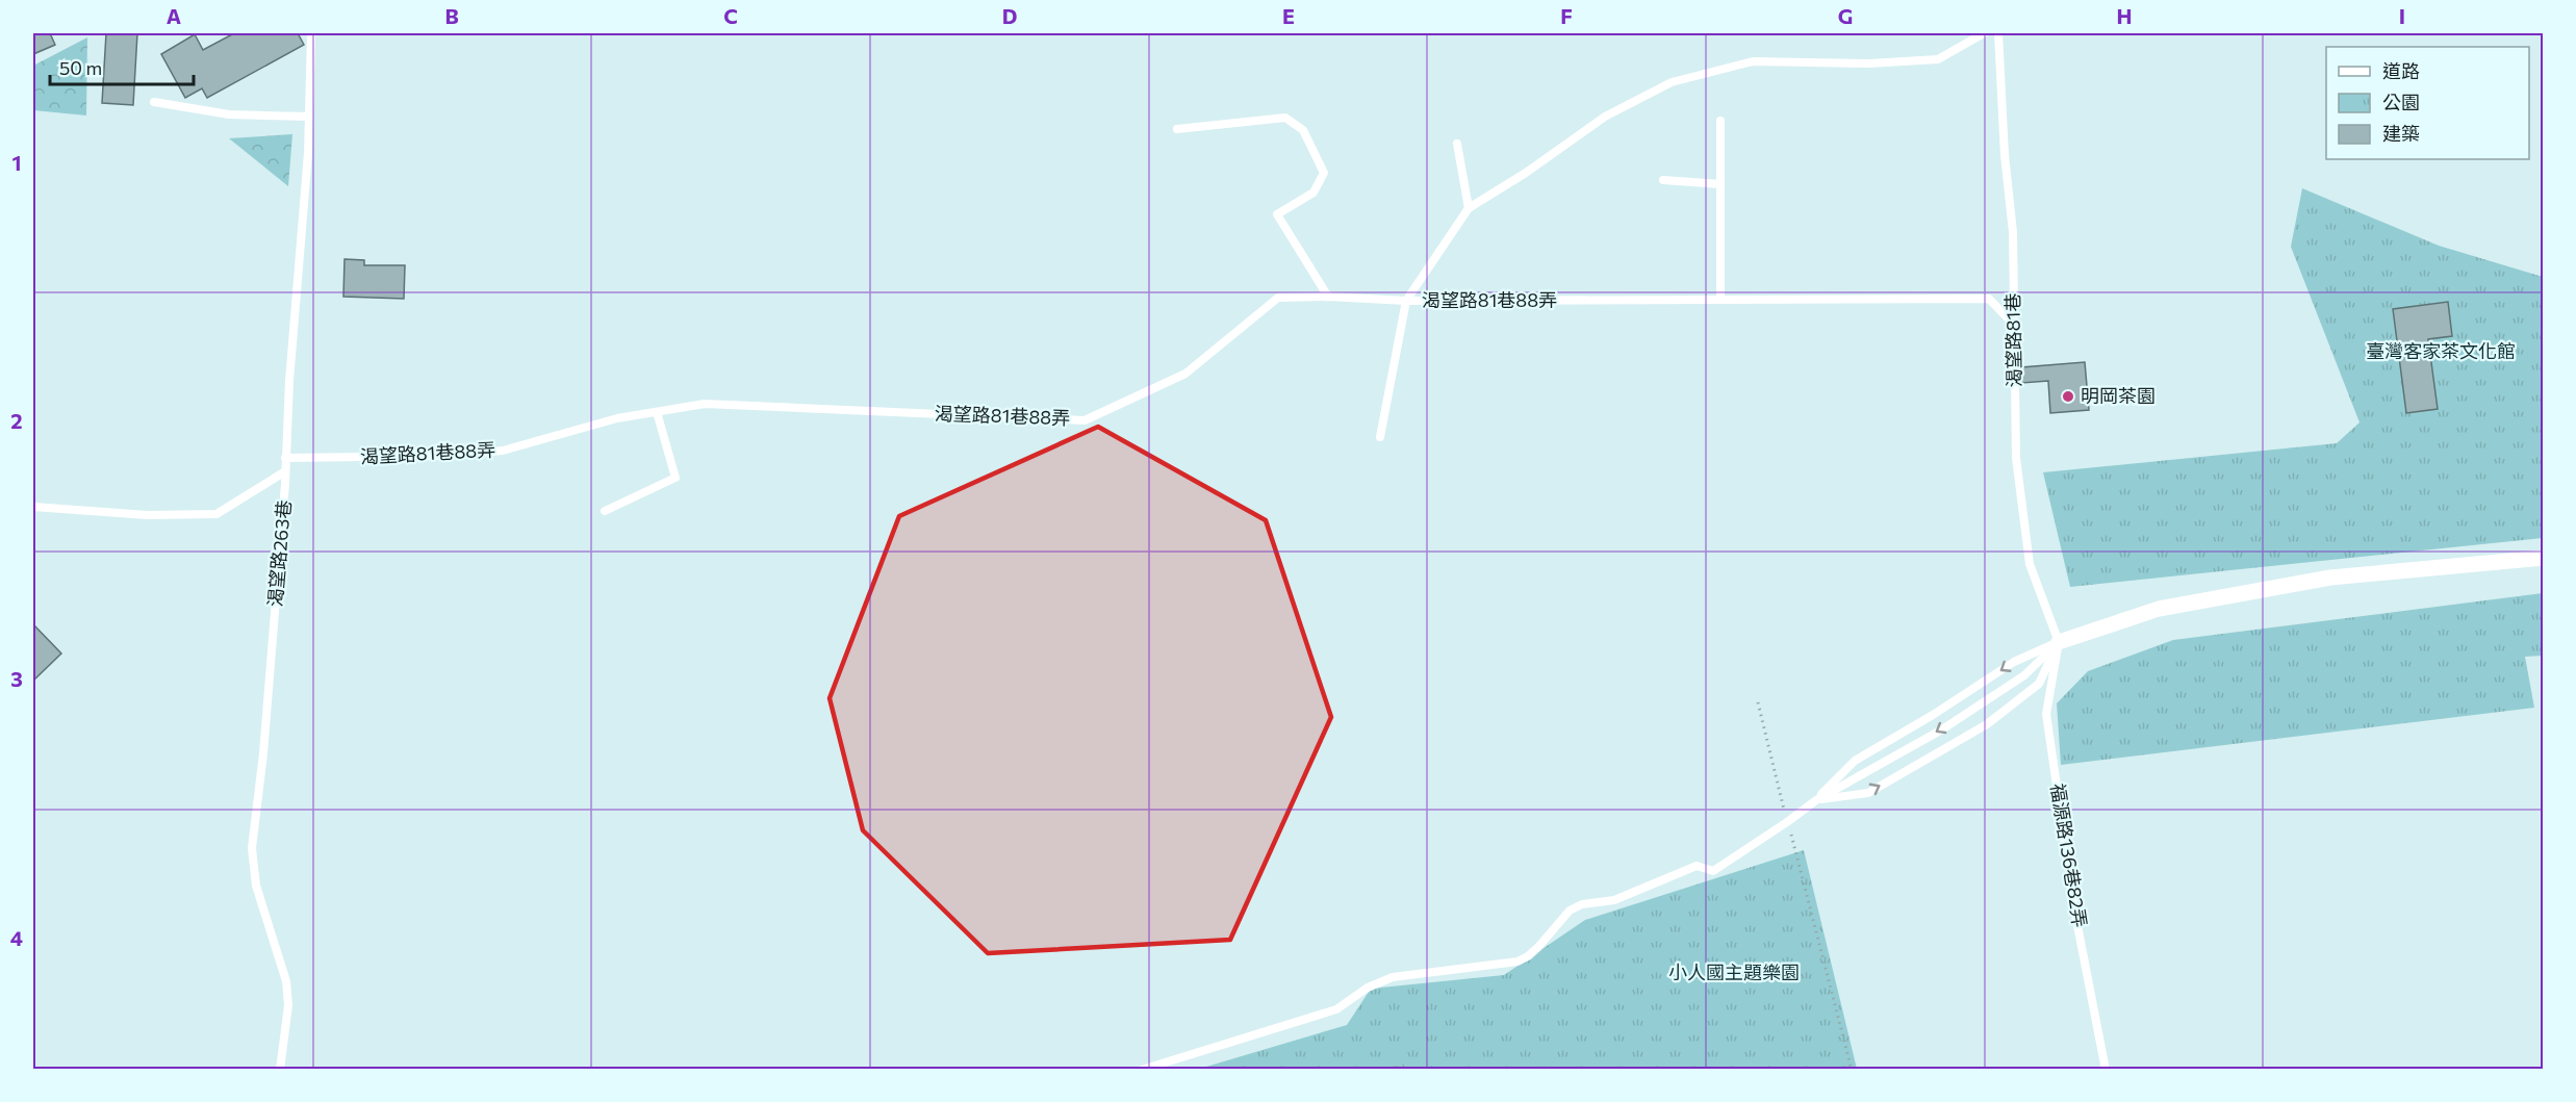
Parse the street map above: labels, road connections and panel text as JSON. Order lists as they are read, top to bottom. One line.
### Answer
{"streets":{"lane":["渴望路81巷88弄","渴望路81巷","渴望路263巷","福源路136巷82弄"]},"crossings":[["渴望路81巷88弄","渴望路81巷"],["渴望路81巷88弄","渴望路263巷"],["渴望路81巷","福源路136巷82弄"]],"parks":["臺灣客家茶文化館","小人國主題樂園"],"places":["明岡茶園"],"legend":["道路","公園","建築"],"scale_bar":"50 m","grid":{"columns":["A","B","C","D","E","F","G","H","I"],"rows":["1","2","3","4"]}}
